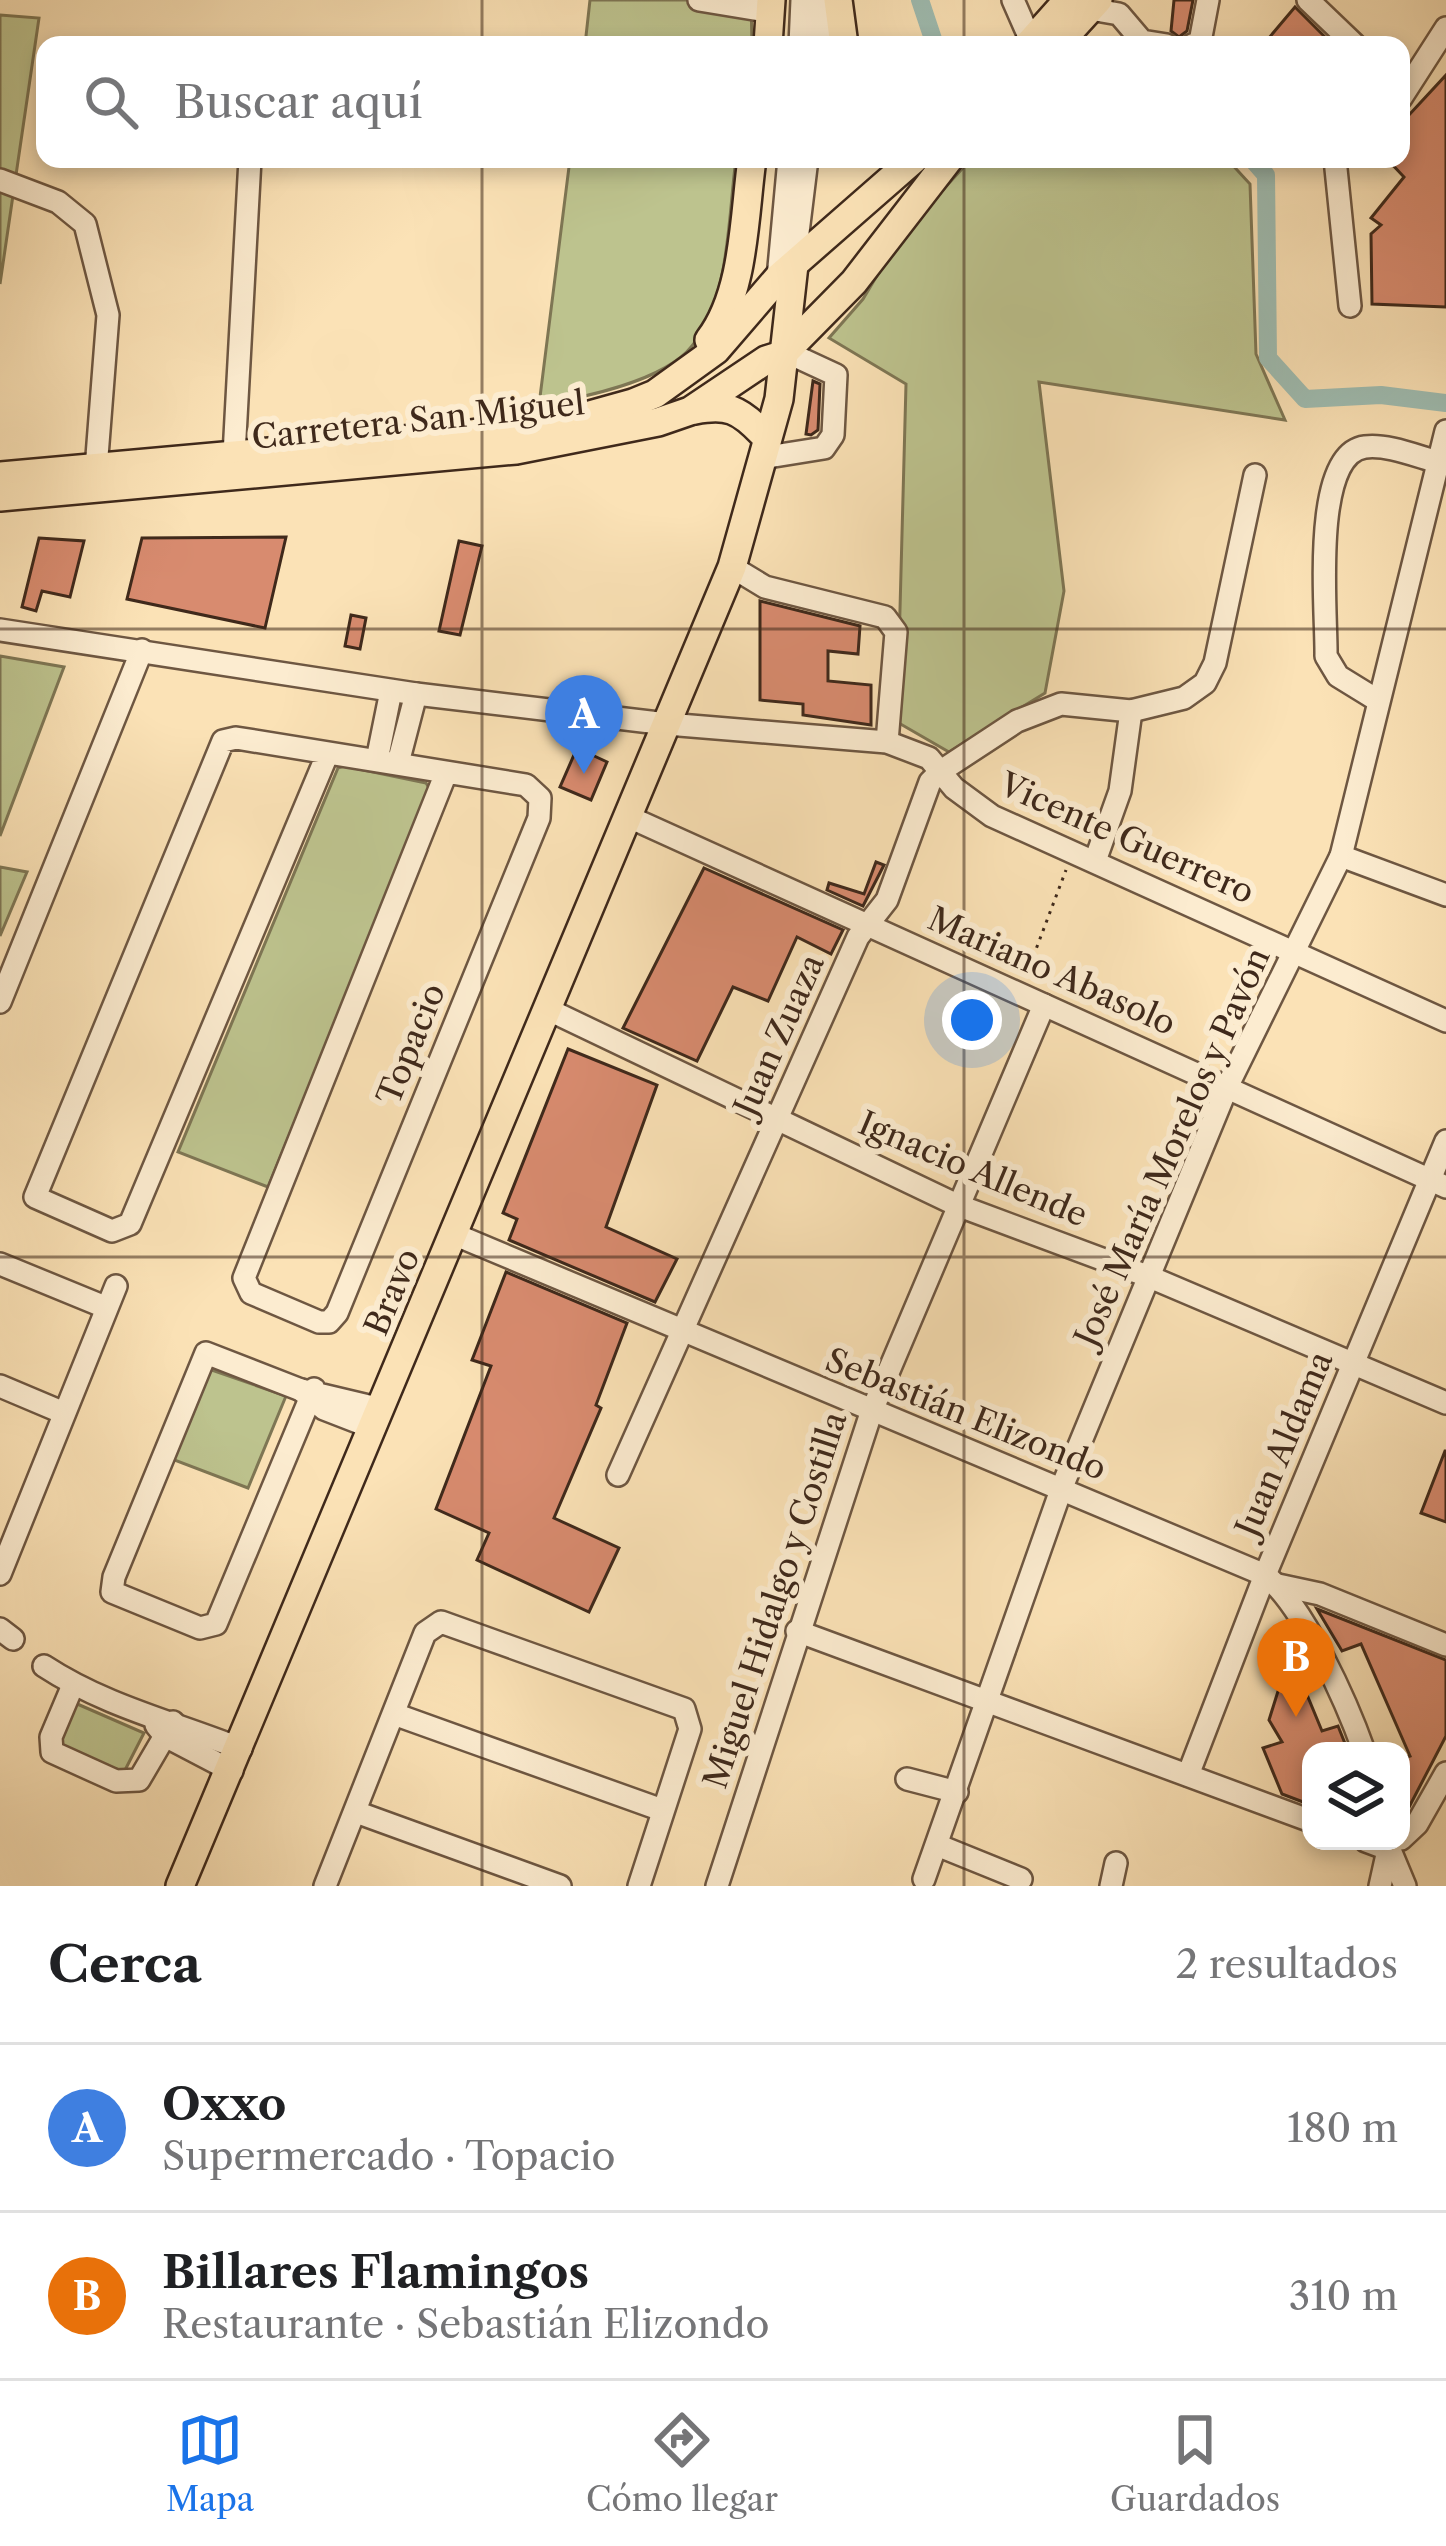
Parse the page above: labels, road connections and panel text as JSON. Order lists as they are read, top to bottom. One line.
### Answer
{"streets":{"main road":["Carretera San Miguel","Bravo"],"street":["Vicente Guerrero","Mariano Abasolo","Juan Zuaza","Topacio","José María Morelos y Pavón","Ignacio Allende","Sebastián Elizondo","Juan Aldama","Miguel Hidalgo y Costilla"]},"crossings":[["Vicente Guerrero","Juan Zuaza"],["Vicente Guerrero","José María Morelos y Pavón"],["Vicente Guerrero","Bravo"],["Mariano Abasolo","Juan Zuaza"],["Mariano Abasolo","José María Morelos y Pavón"],["Mariano Abasolo","Bravo"],["Mariano Abasolo","Juan Aldama"],["Mariano Abasolo","Miguel Hidalgo y Costilla"],["Juan Zuaza","Ignacio Allende"],["Juan Zuaza","Sebastián Elizondo"],["José María Morelos y Pavón","Ignacio Allende"],["José María Morelos y Pavón","Sebastián Elizondo"],["Ignacio Allende","Bravo"],["Ignacio Allende","Juan Aldama"],["Ignacio Allende","Miguel Hidalgo y Costilla"],["Bravo","Sebastián Elizondo"],["Sebastián Elizondo","Juan Aldama"],["Sebastián Elizondo","Miguel Hidalgo y Costilla"]],"page":{"search":"Buscar aquí","pins":["A","B"],"heading":["Cerca","2 resultados"],"list":[{"mark":"A","name":"Oxxo","note":"Supermercado · Topacio","value":"180 m"},{"mark":"B","name":"Billares Flamingos","note":"Restaurante · Sebastián Elizondo","value":"310 m"}],"nav":["Mapa","Cómo llegar","Guardados"]}}
